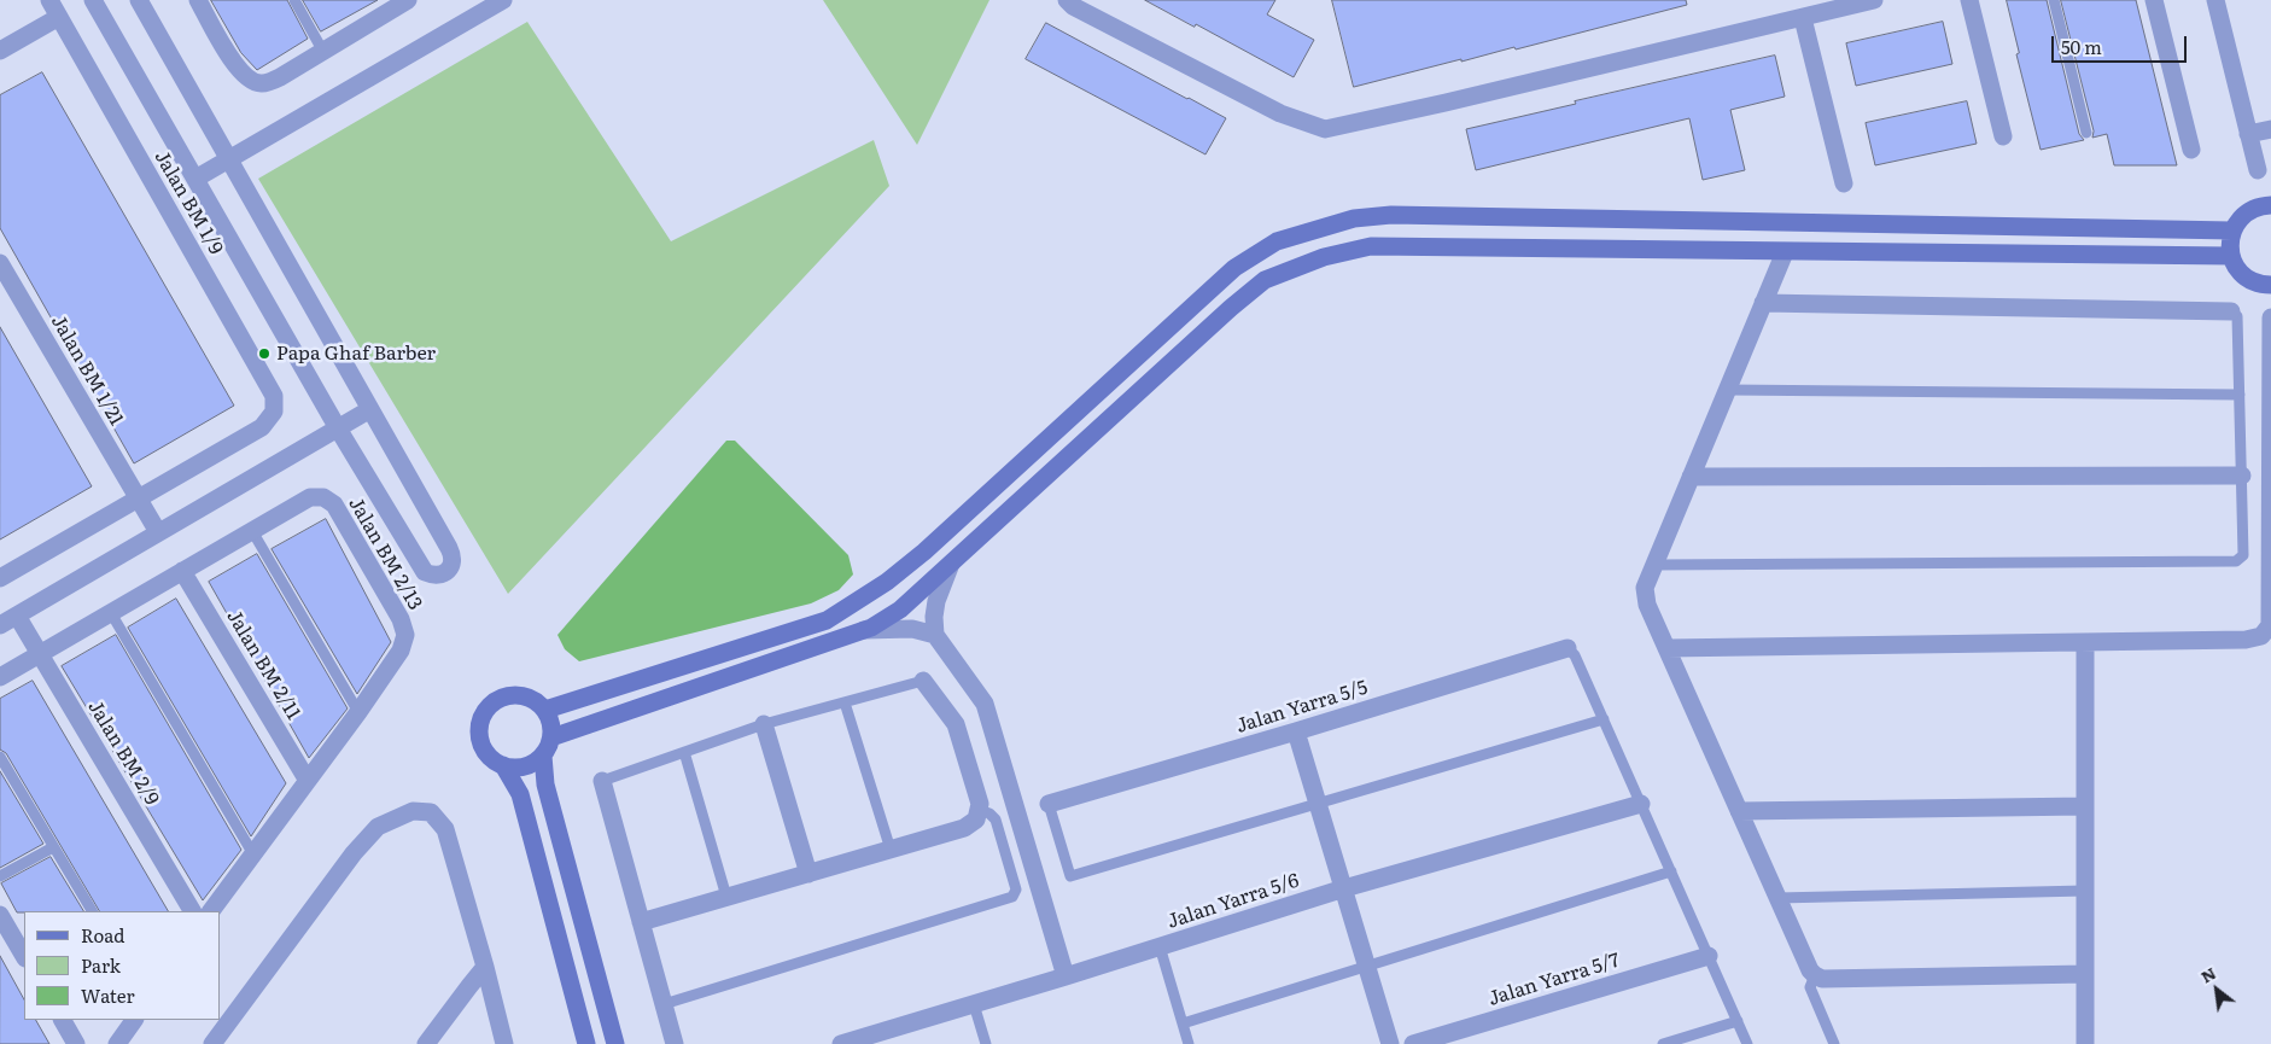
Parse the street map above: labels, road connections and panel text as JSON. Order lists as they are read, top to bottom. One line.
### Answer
{"streets":{"street":["Jalan BM 1/9","Jalan BM 1/21","Jalan BM 2/13","Jalan BM 2/11","Jalan Yarra 5/5","Jalan BM 2/9","Jalan Yarra 5/6","Jalan Yarra 5/7"]},"crossings":[["Jalan BM 1/9","Jalan BM 1/21"]],"places":["Papa Ghaf Barber"],"legend":["Road","Park","Water"],"scale_bar":"50 m","north":"top left"}
